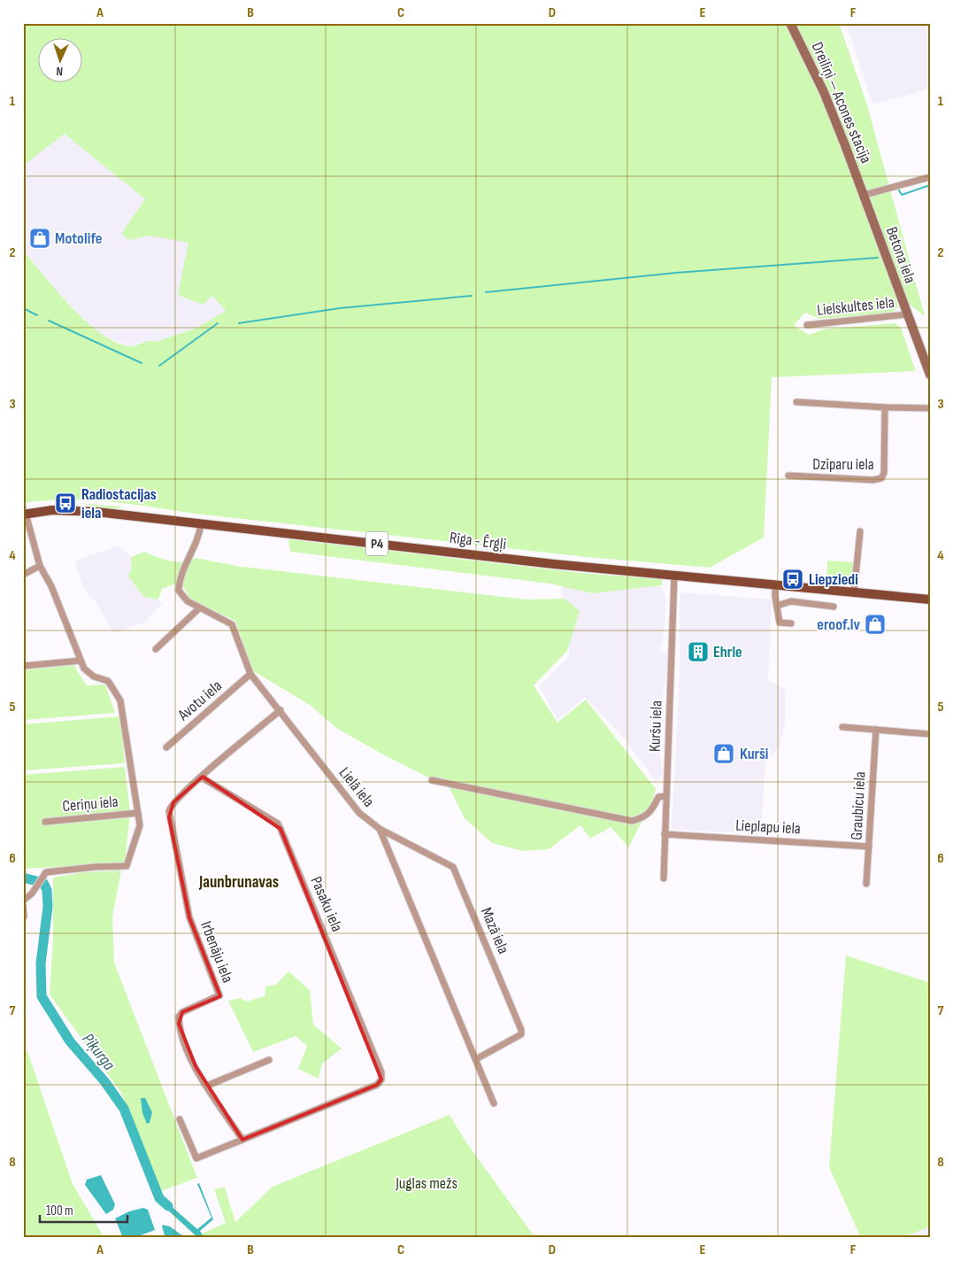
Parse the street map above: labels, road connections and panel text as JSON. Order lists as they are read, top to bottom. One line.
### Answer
{"streets":{"main road":["Dreiliņi — Acones stacija","Betona iela","Rīga - Ērgļi","P4"],"street":["Lielskultes iela","Dzīparu iela","Avotu iela","Kuršu iela","Lielā iela","Ceriņu iela","Graubicu iela","Lieplapu iela","Pasaku iela","Mazā iela","Irbenāju iela"]},"crossings":[["Dreiliņi — Acones stacija","Betona iela"],["Betona iela","Lielskultes iela"],["Rīga - Ērgļi","Kuršu iela"],["Rīga - Ērgļi","Lielā iela"],["Avotu iela","Lielā iela"],["Kuršu iela","Lieplapu iela"],["Lielā iela","Mazā iela"],["Lielā iela","Irbenāju iela"],["Graubicu iela","Lieplapu iela"],["Pasaku iela","Irbenāju iela"]],"districts":["Jaunbrunavas"],"water":["Piķurga"],"parks":["Juglas mežs"],"places":{"shop":["Motolife","eroof.lv","Kurši"],"bus stop":["Radiostacijas iela","Liepziedi"],"building":["Ehrle"]},"scale_bar":"100 m","north":"bottom","grid":{"columns":["A","B","C","D","E","F"],"rows":["1","2","3","4","5","6","7","8"]}}
